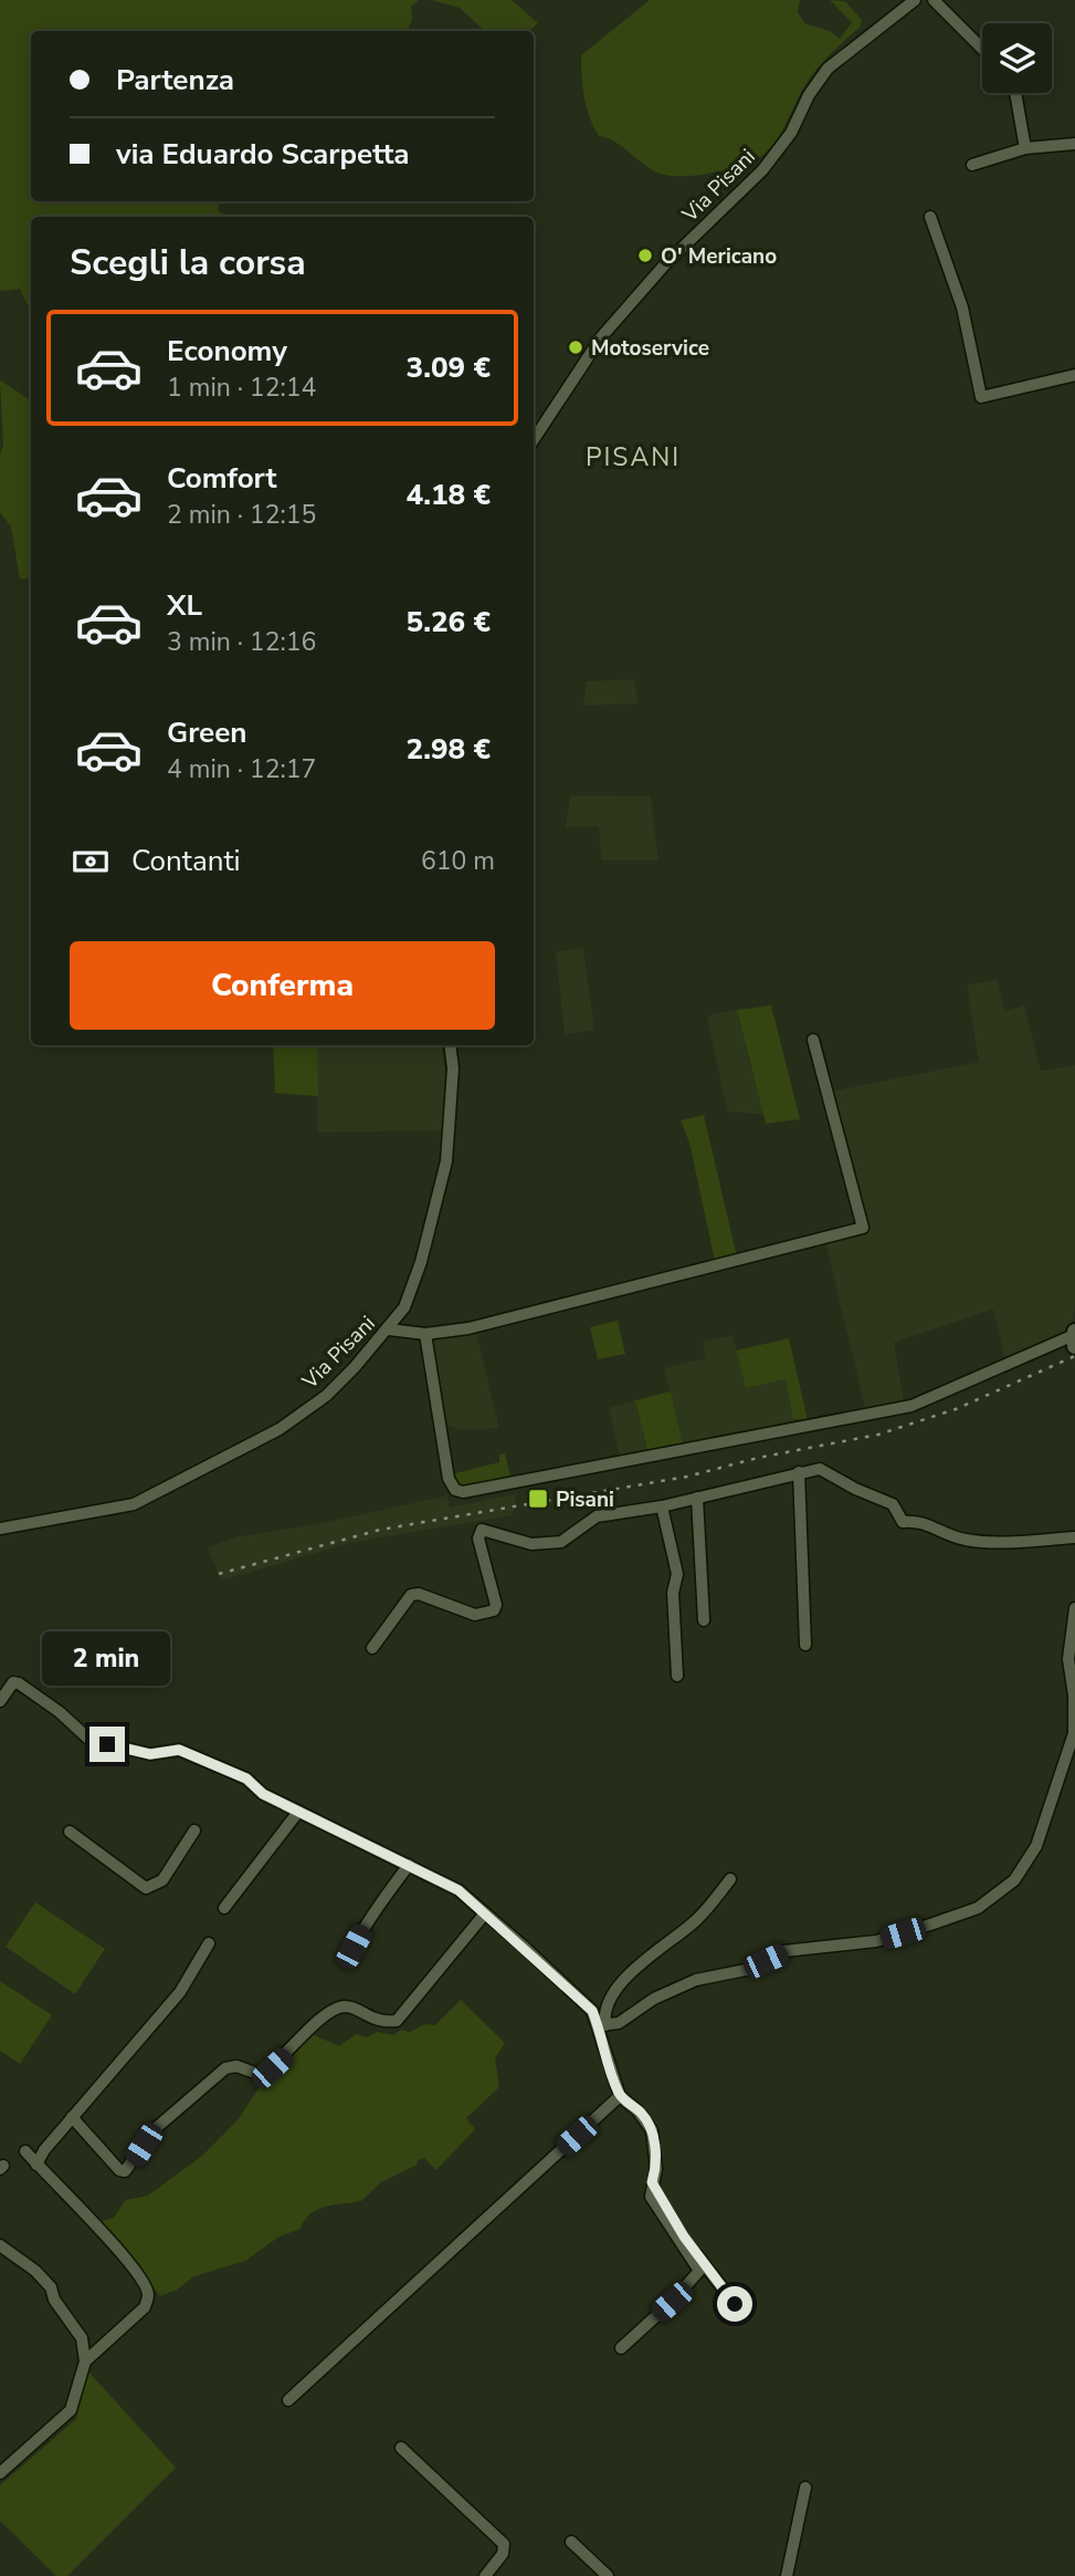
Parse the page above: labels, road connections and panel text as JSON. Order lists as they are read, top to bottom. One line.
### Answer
{"streets":{"street":["Via Pisani"]},"districts":["PISANI"],"places":{"other":["O' Mericano","Motoservice"],"transit":["Pisani"]},"page":{"banner":["Partenza","via Eduardo Scarpetta"],"heading":"Scegli la corsa","list":[{"name":"Economy","note":"1 min · 12:14","value":"3.09 €"},{"name":"Comfort","note":"2 min · 12:15","value":"4.18 €"},{"name":"XL","note":"3 min · 12:16","value":"5.26 €"},{"name":"Green","note":"4 min · 12:17","value":"2.98 €"}],"pay":["Contanti","610 m"],"buttons":"Conferma","bubble":"2 min"}}
